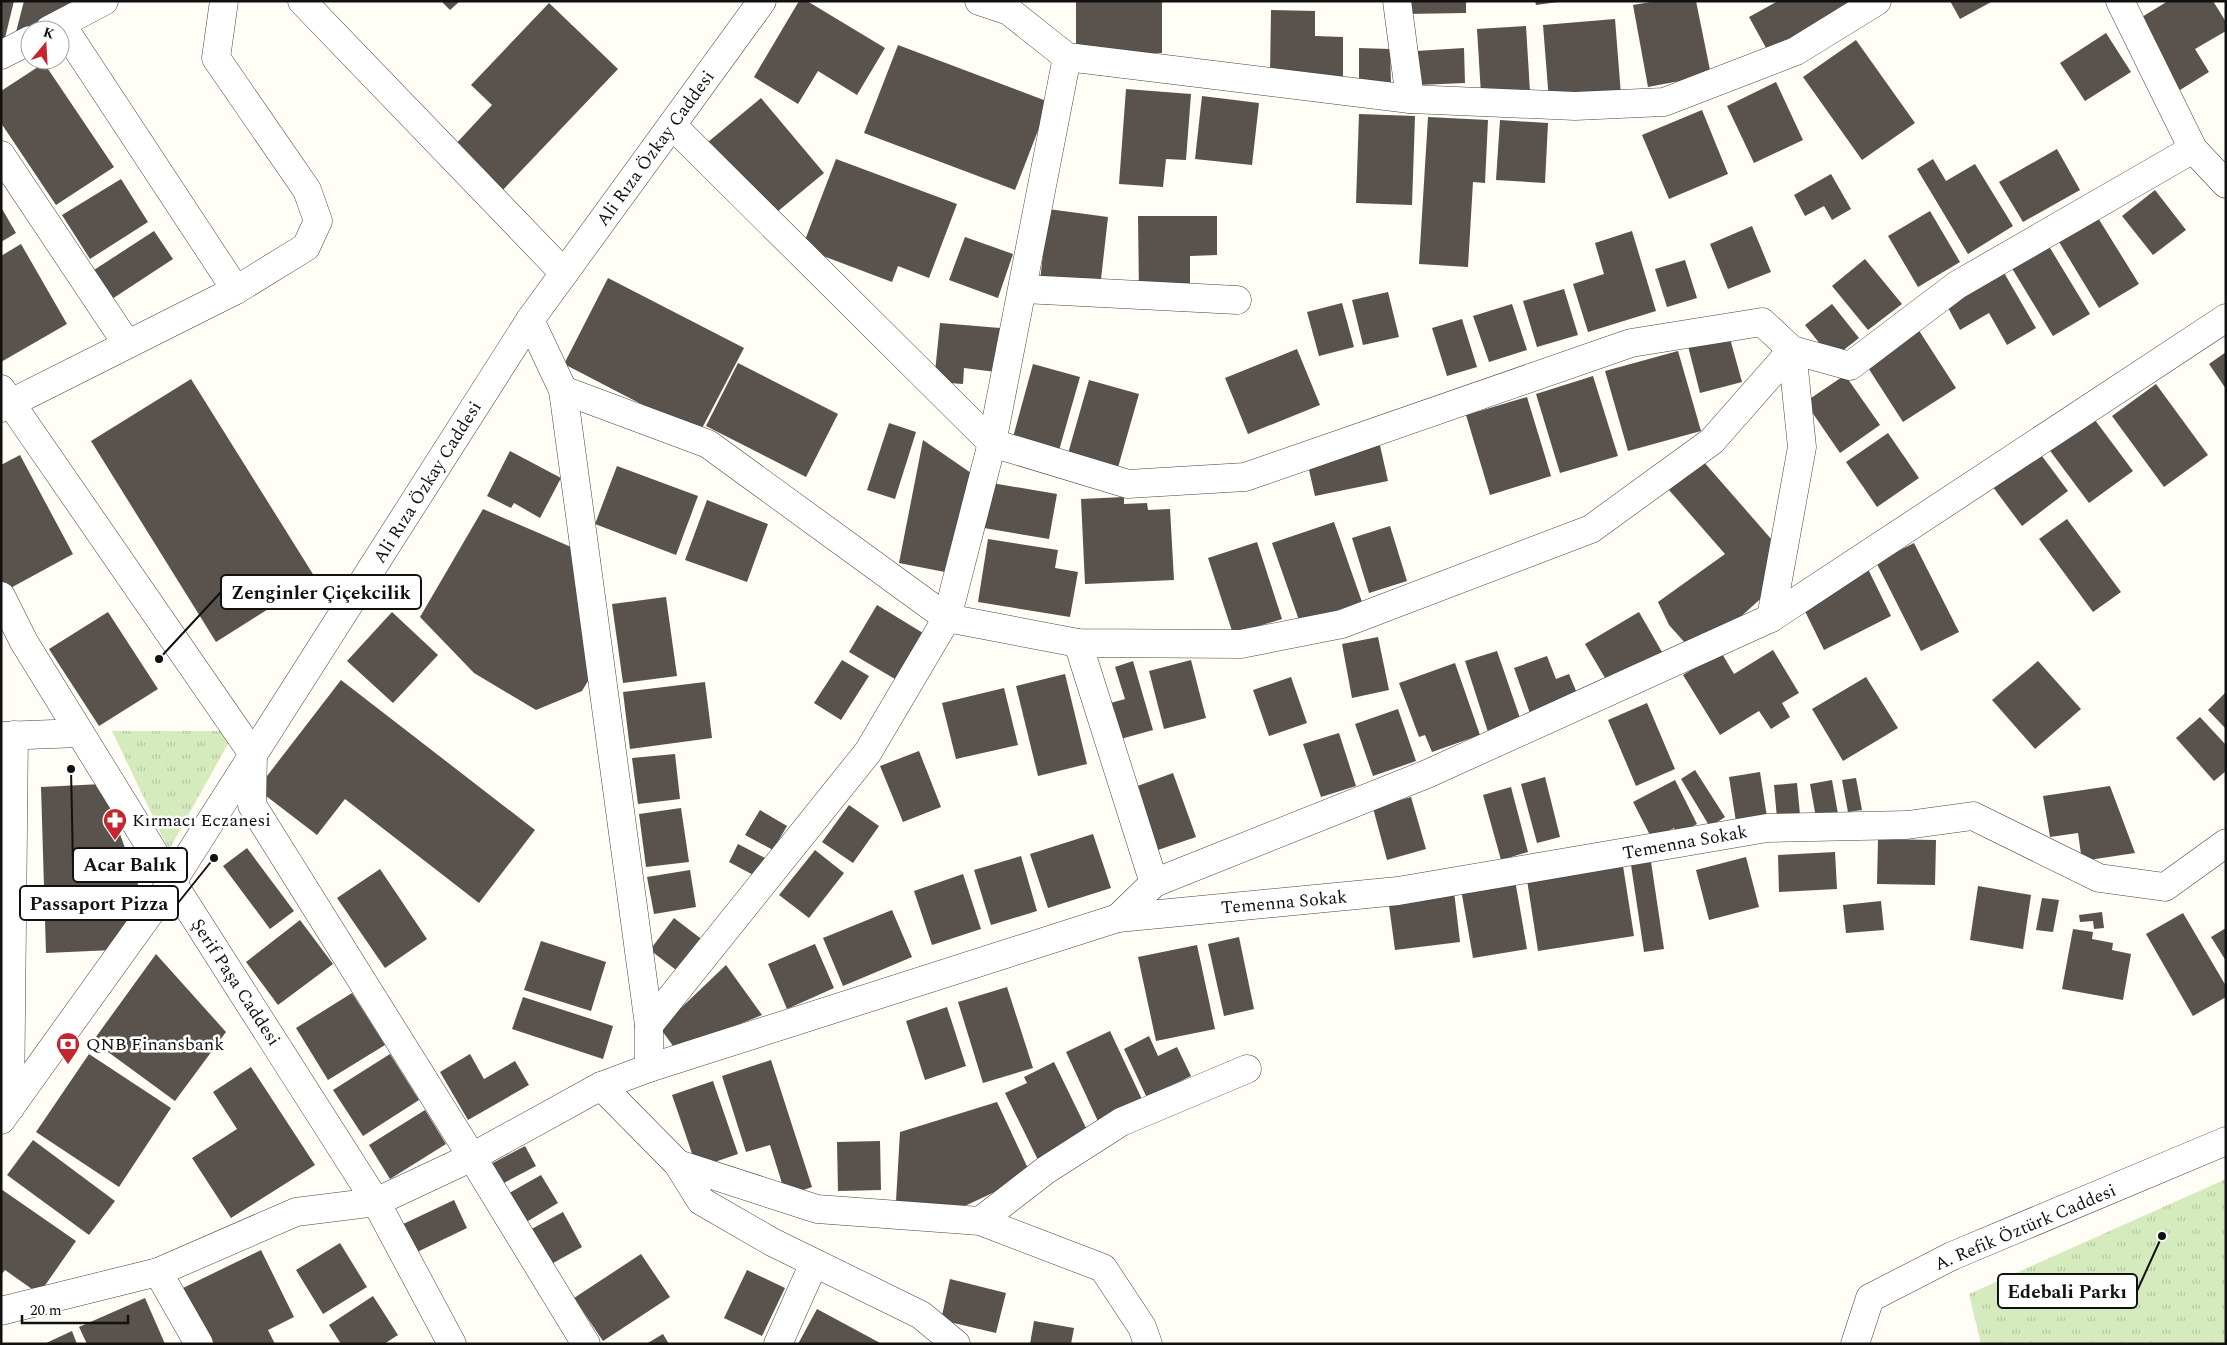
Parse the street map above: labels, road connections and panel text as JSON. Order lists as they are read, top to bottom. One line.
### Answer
{"streets":{"street":["Ali Rıza Özkay Caddesi","Temenna Sokak","Şerif Paşa Caddesi","A. Refik Öztürk Caddesi"]},"crossings":[["Ali Rıza Özkay Caddesi","Şerif Paşa Caddesi"]],"places":{"other":["Zenginler Çiçekcilik","Acar Balık","Passaport Pizza","Edebali Parkı"],"pharmacy":["Kırmacı Eczanesi"],"bank":["QNB Finansbank"]},"scale_bar":"20 m","north":"top"}
